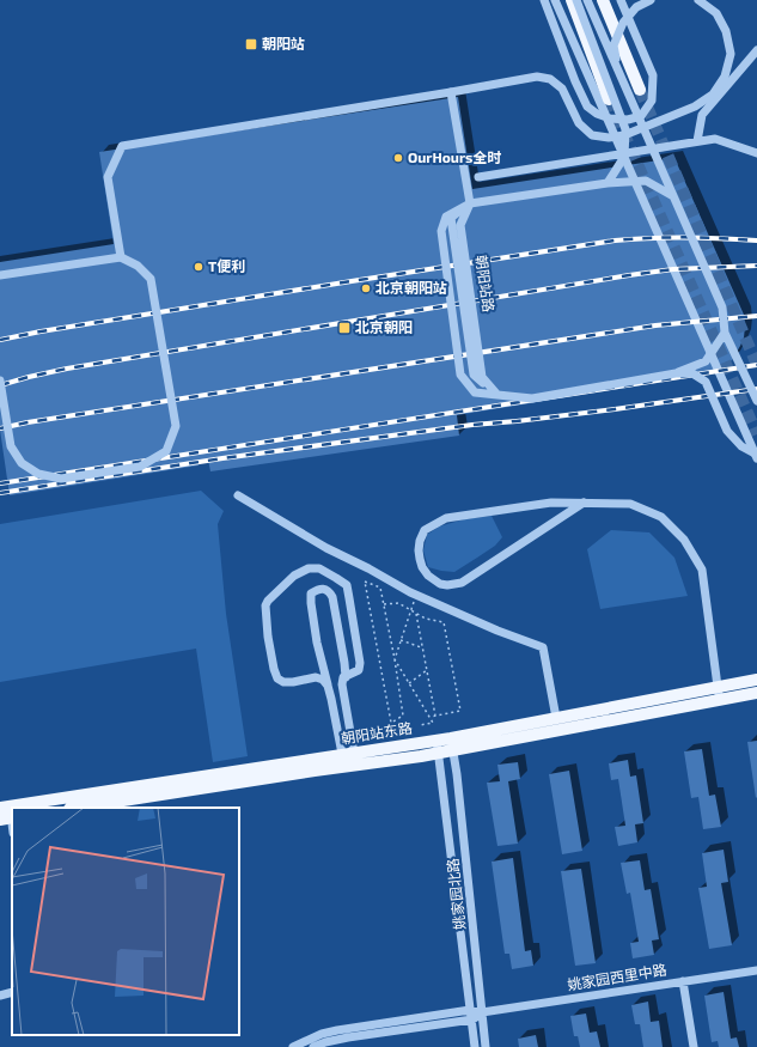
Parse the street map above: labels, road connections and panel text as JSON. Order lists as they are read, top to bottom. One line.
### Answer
{"streets":{"main road":["朝阳站东路"],"street":["朝阳站路","姚家园北路","姚家园西里中路"]},"crossings":[["朝阳站东路","姚家园北路"],["姚家园北路","姚家园西里中路"]],"places":{"transit":["朝阳站","北京朝阳"],"other":["OurHours全时","T便利","北京朝阳站"]}}
